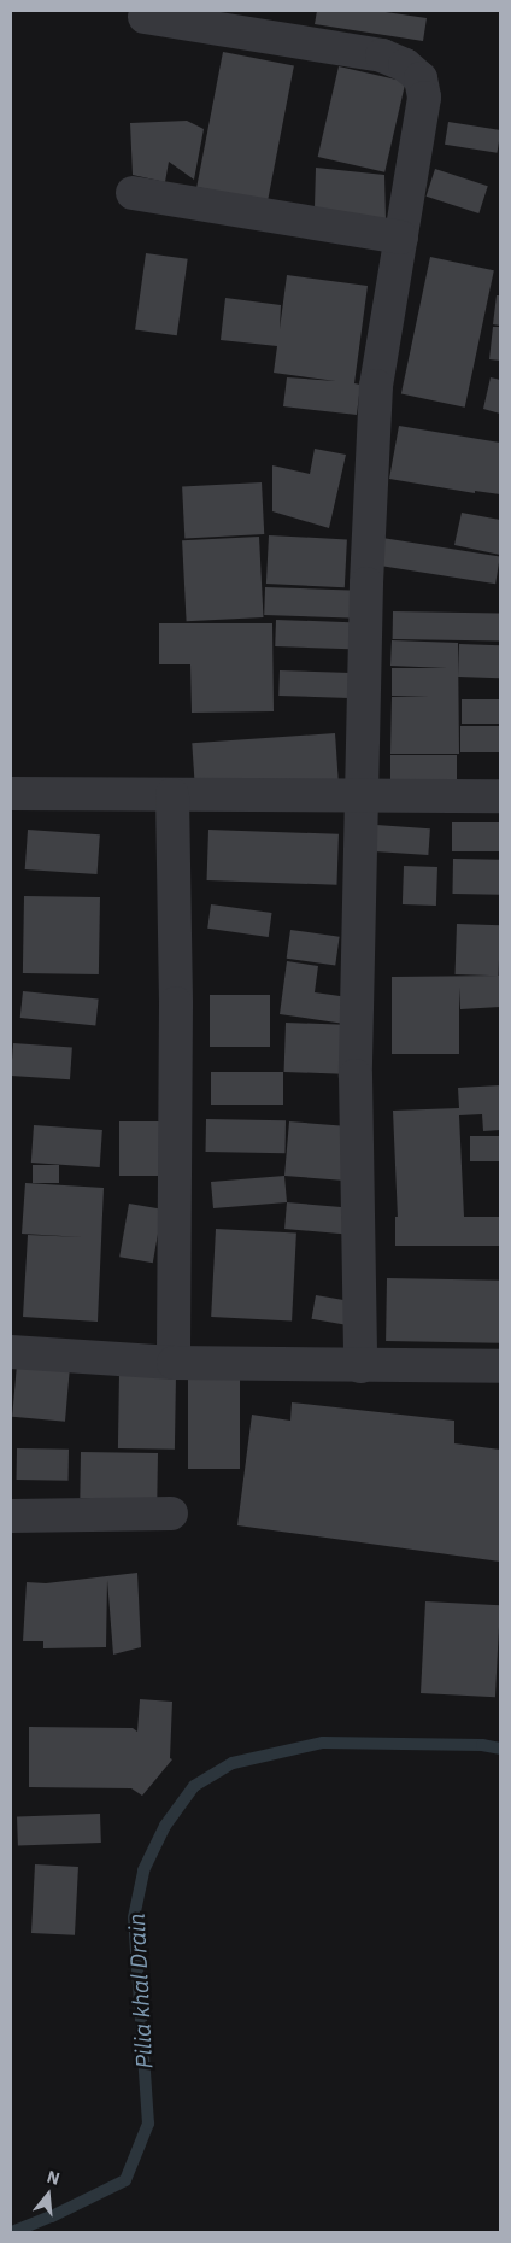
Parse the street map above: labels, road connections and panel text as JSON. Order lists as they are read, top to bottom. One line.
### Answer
{"water":["Pilia khal Drain"],"north":"top"}
